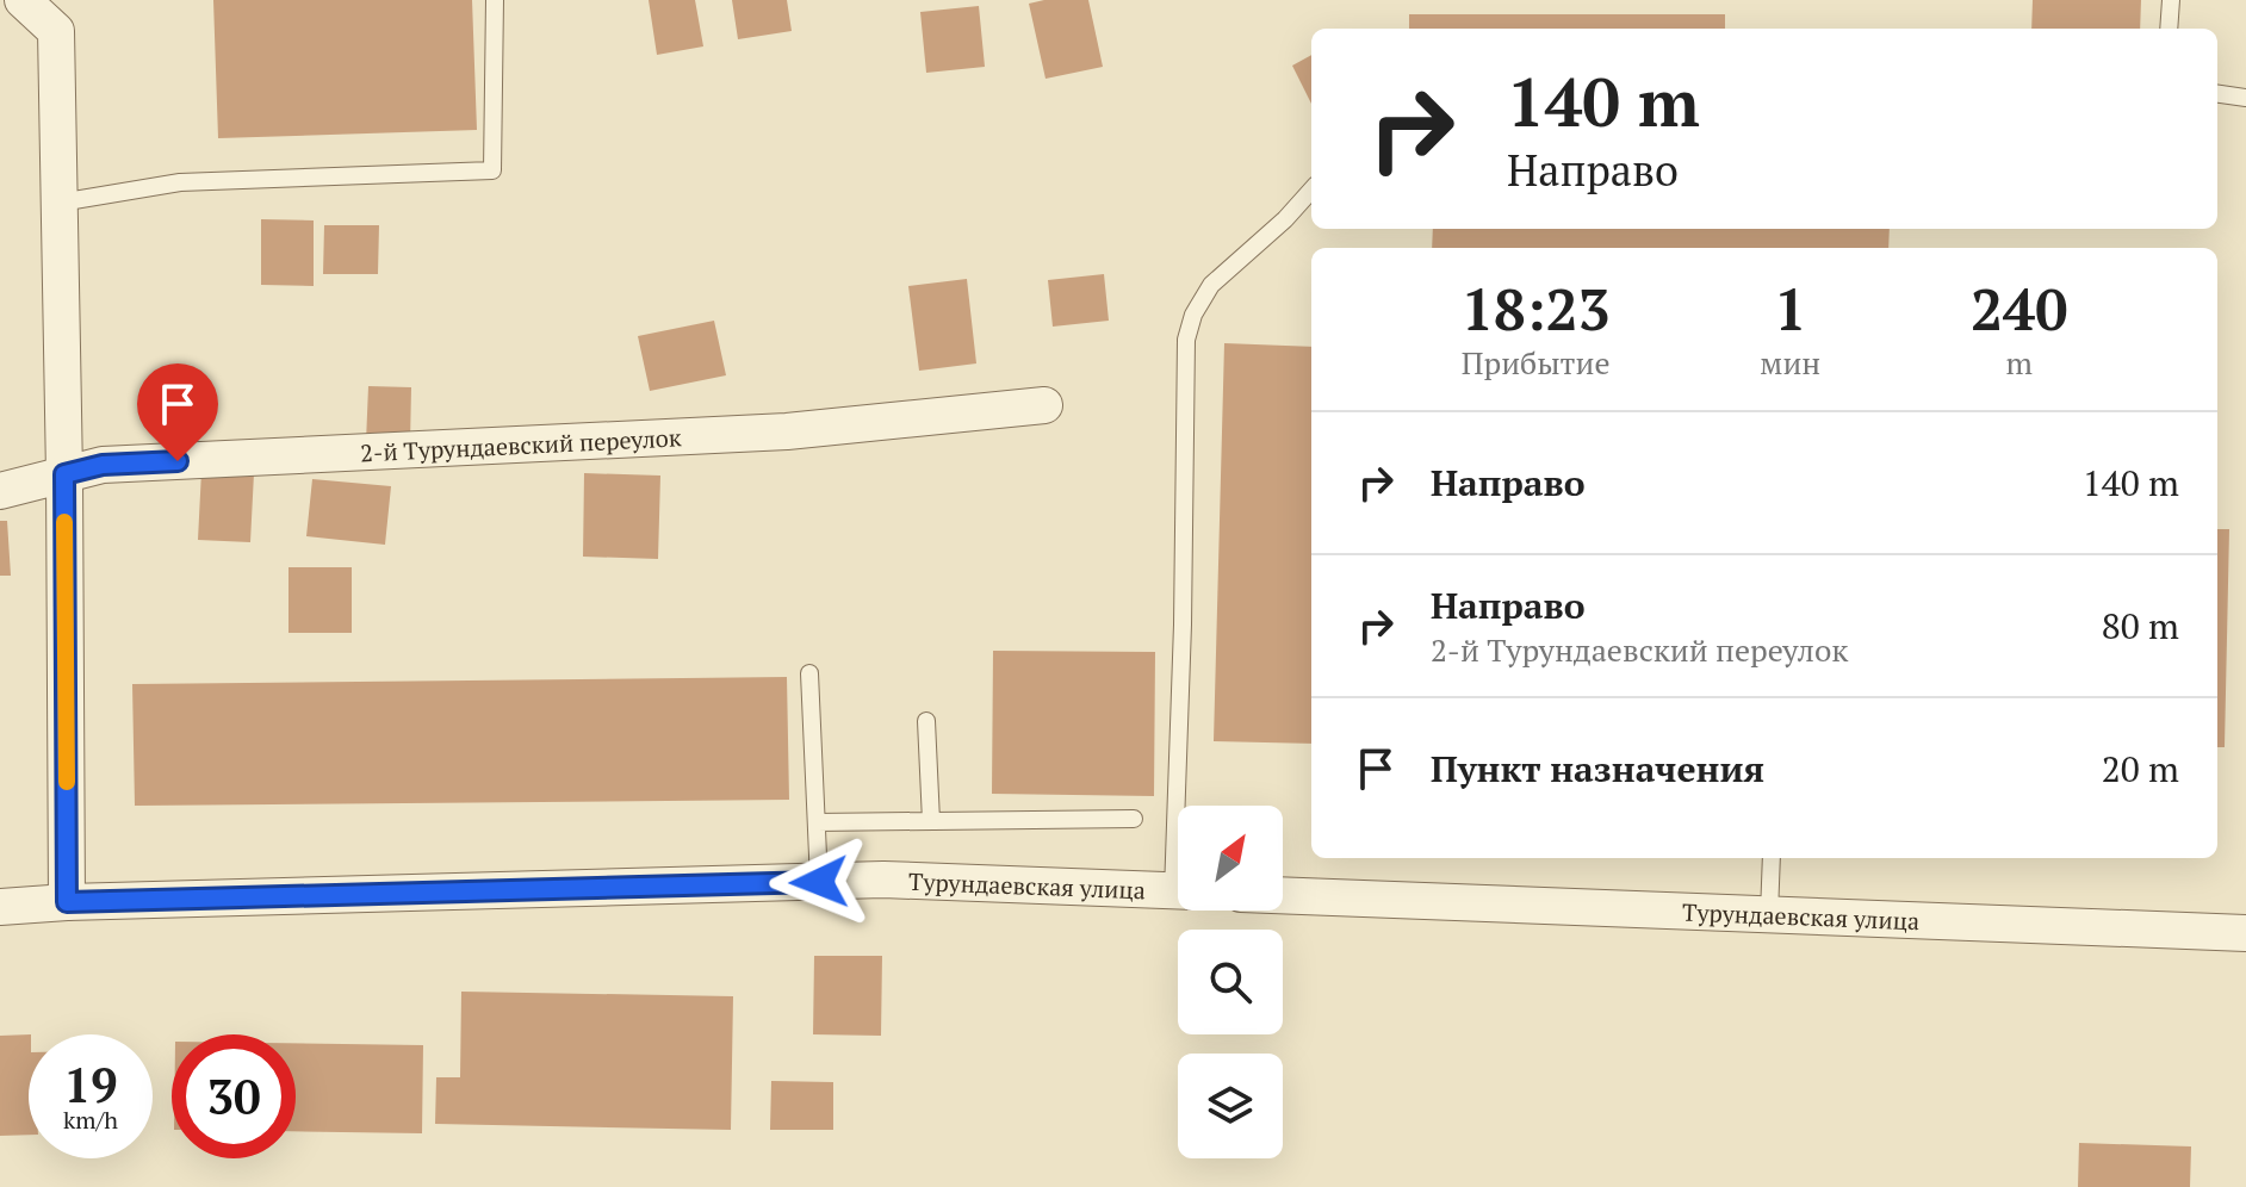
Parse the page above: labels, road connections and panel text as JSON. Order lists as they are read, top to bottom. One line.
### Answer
{"streets":{"street":["2-й Турундаевский переулок","Турундаевская улица"]},"north":"top right","page":{"turn":["140 m","Направо"],"eta":["18:23","Прибытие","1","мин","240","m"],"list":[{"name":"Направо","value":"140 m"},{"name":"Направо","note":"2-й Турундаевский переулок","value":"80 m"},{"name":"Пункт назначения","value":"20 m"}],"speed":"19 km/h","limit":"30"}}
